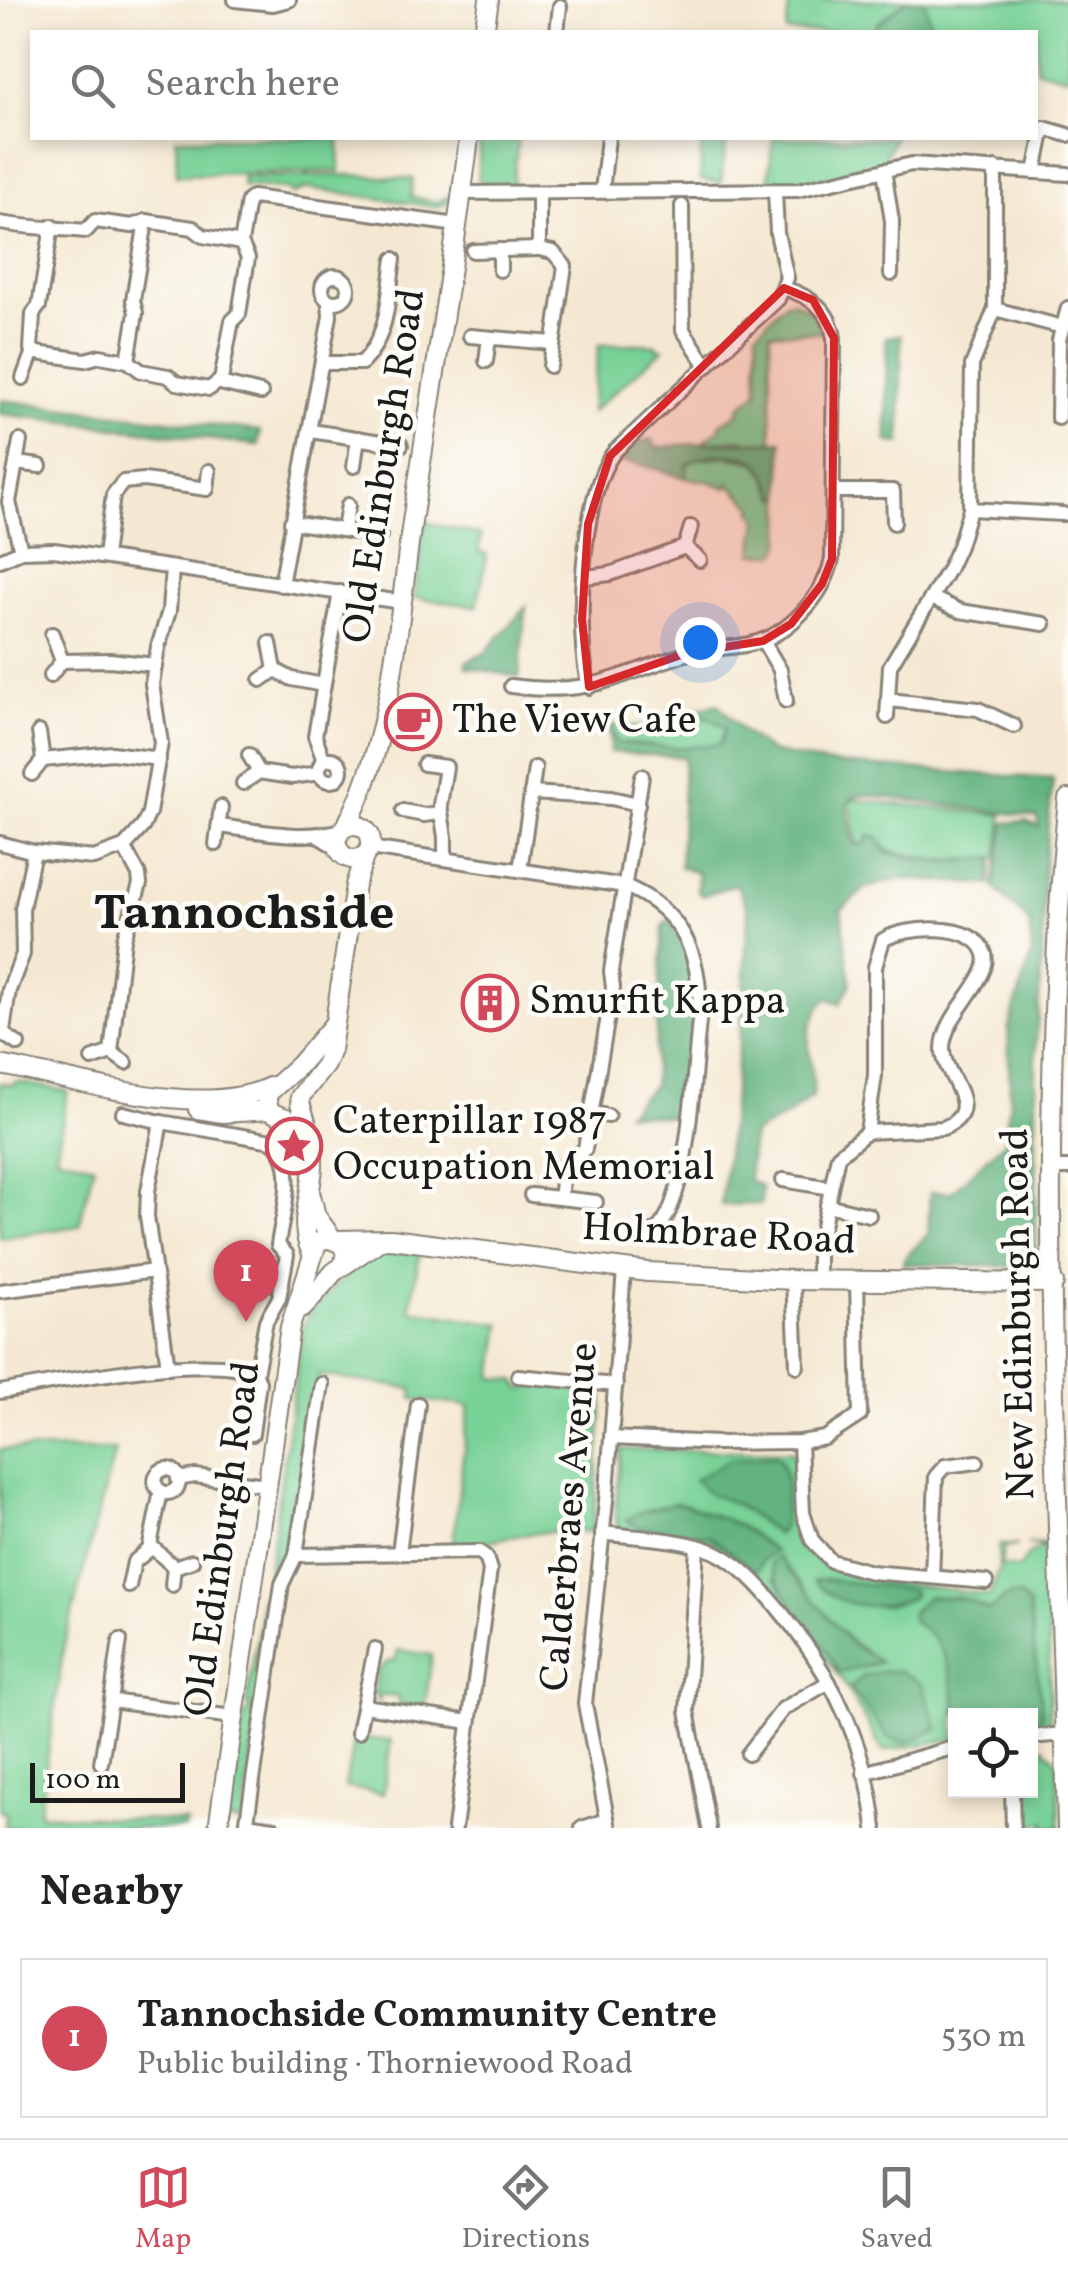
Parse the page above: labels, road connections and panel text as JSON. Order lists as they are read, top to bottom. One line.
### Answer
{"streets":{"main road":["Old Edinburgh Road","Holmbrae Road","New Edinburgh Road"],"street":["Calderbraes Avenue"]},"crossings":[["Old Edinburgh Road","Holmbrae Road"],["Holmbrae Road","New Edinburgh Road"],["Holmbrae Road","Calderbraes Avenue"]],"districts":["Tannochside"],"places":{"cafe":["The View Cafe"],"building":["Smurfit Kappa"],"place":["Caterpillar 1987 Occupation Memorial"]},"scale_bar":"100 m","page":{"search":"Search here","pins":"1","scale":"100 m","heading":"Nearby","list":[{"mark":"1","name":"Tannochside Community Centre","note":"Public building · Thorniewood Road","value":"530 m"}],"nav":["Map","Directions","Saved"]}}
